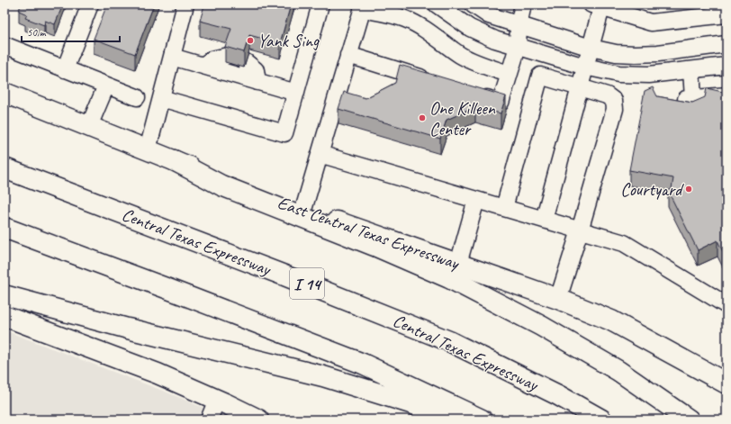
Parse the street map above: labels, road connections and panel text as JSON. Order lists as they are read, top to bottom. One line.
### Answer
{"streets":{"main road":["East Central Texas Expressway","Central Texas Expressway","I 14"]},"places":["Yank Sing","One Killeen Center","Courtyard"],"scale_bar":"50 m"}
